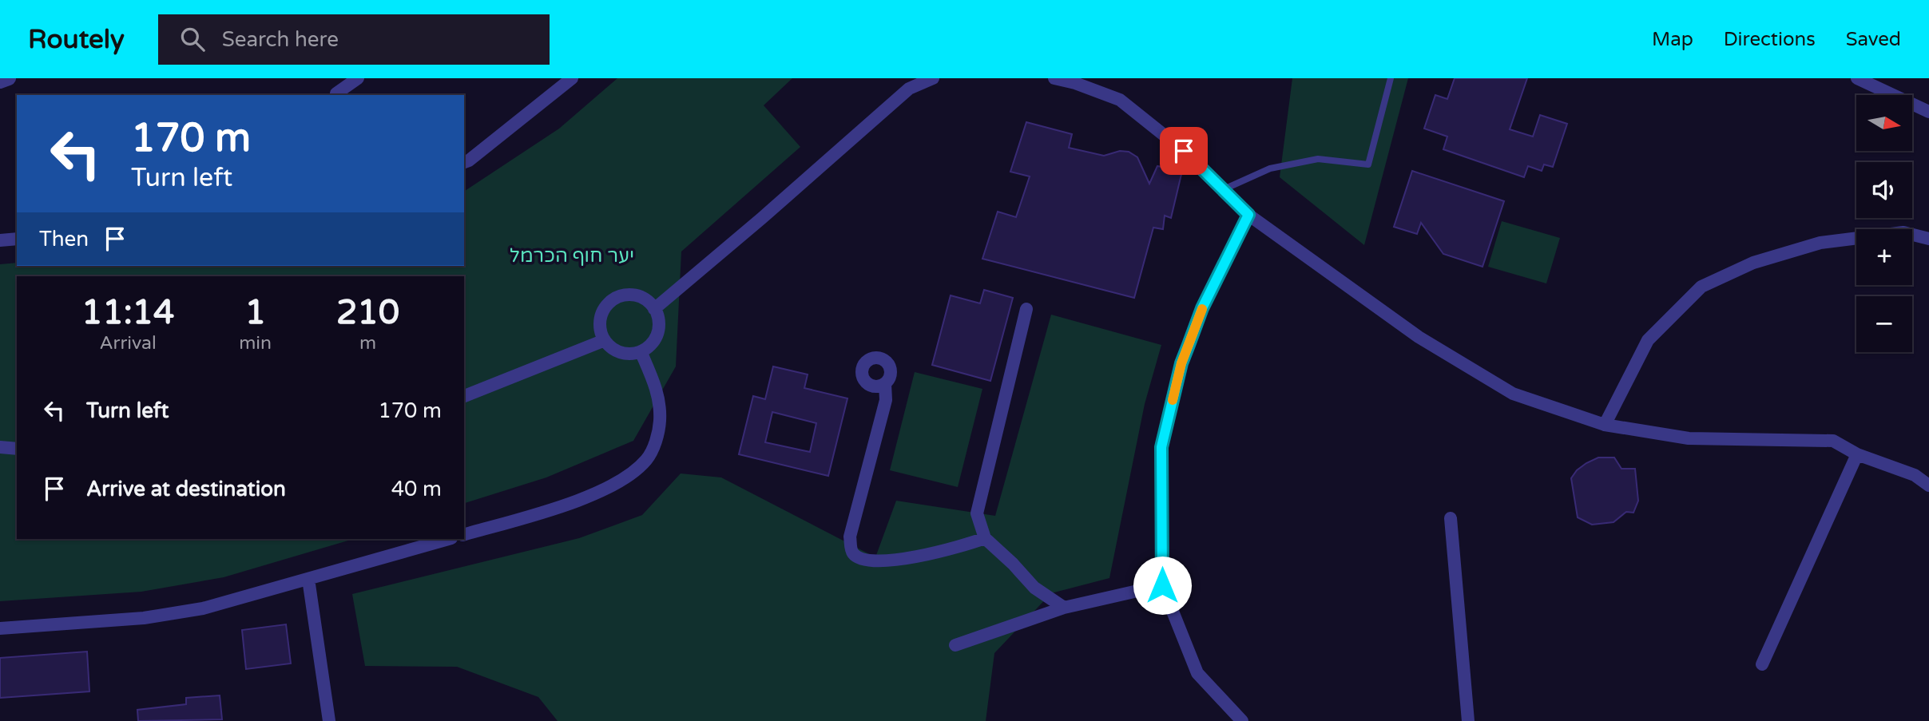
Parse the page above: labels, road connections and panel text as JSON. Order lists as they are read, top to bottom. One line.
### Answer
{"parks":["יער חוף הכרמל"],"north":"right","page":{"header":"Routely","search":"Search here","nav":["Map","Directions","Saved"],"map_buttons":["+","−"],"turn":["170 m","Turn left"],"then":"Then","eta":["11:14","Arrival","1","min","210","m"],"list":[{"name":"Turn left","value":"170 m"},{"name":"Arrive at destination","value":"40 m"}]}}
